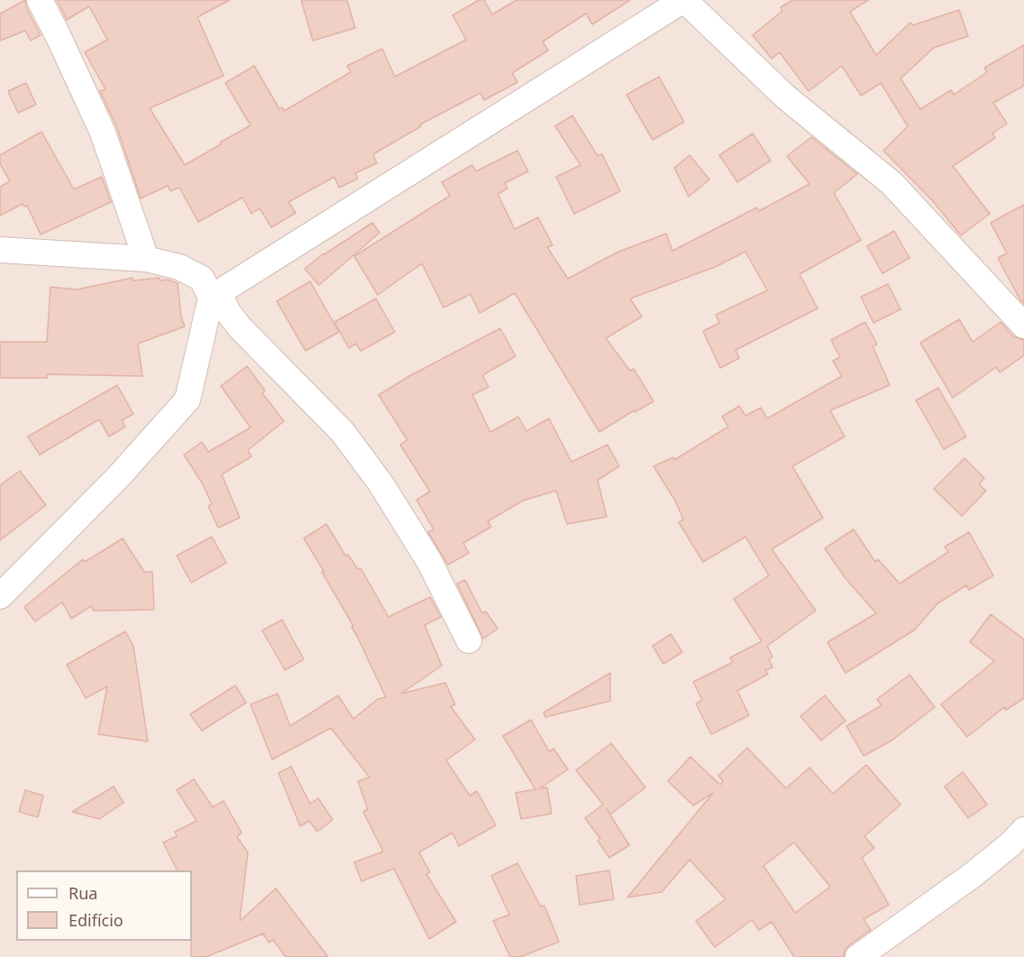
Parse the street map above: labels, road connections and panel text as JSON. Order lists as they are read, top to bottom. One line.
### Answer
{"legend":["Rua","Edifício"]}
